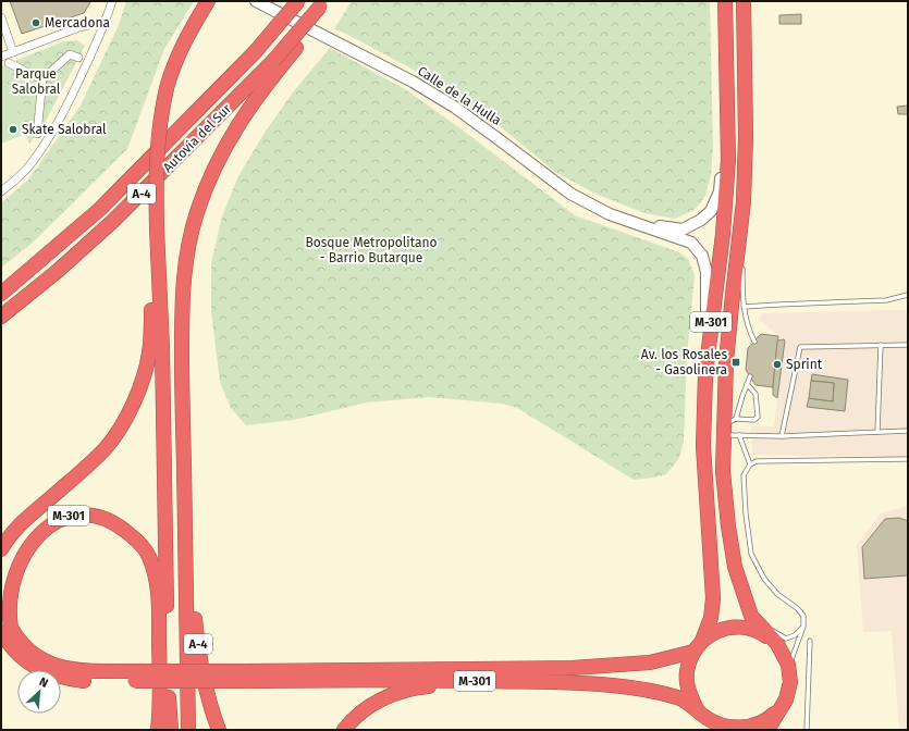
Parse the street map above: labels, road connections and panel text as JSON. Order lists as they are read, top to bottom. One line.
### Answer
{"streets":{"highway":["Autovía del Sur","A-4","M-301"],"street":["Calle de la Hulla"]},"parks":["Parque Salobral","Bosque Metropolitano - Barrio Butarque"],"places":{"other":["Mercadona","Skate Salobral","Sprint"],"transit":["Av. los Rosales - Gasolinera"]},"north":"top right"}
